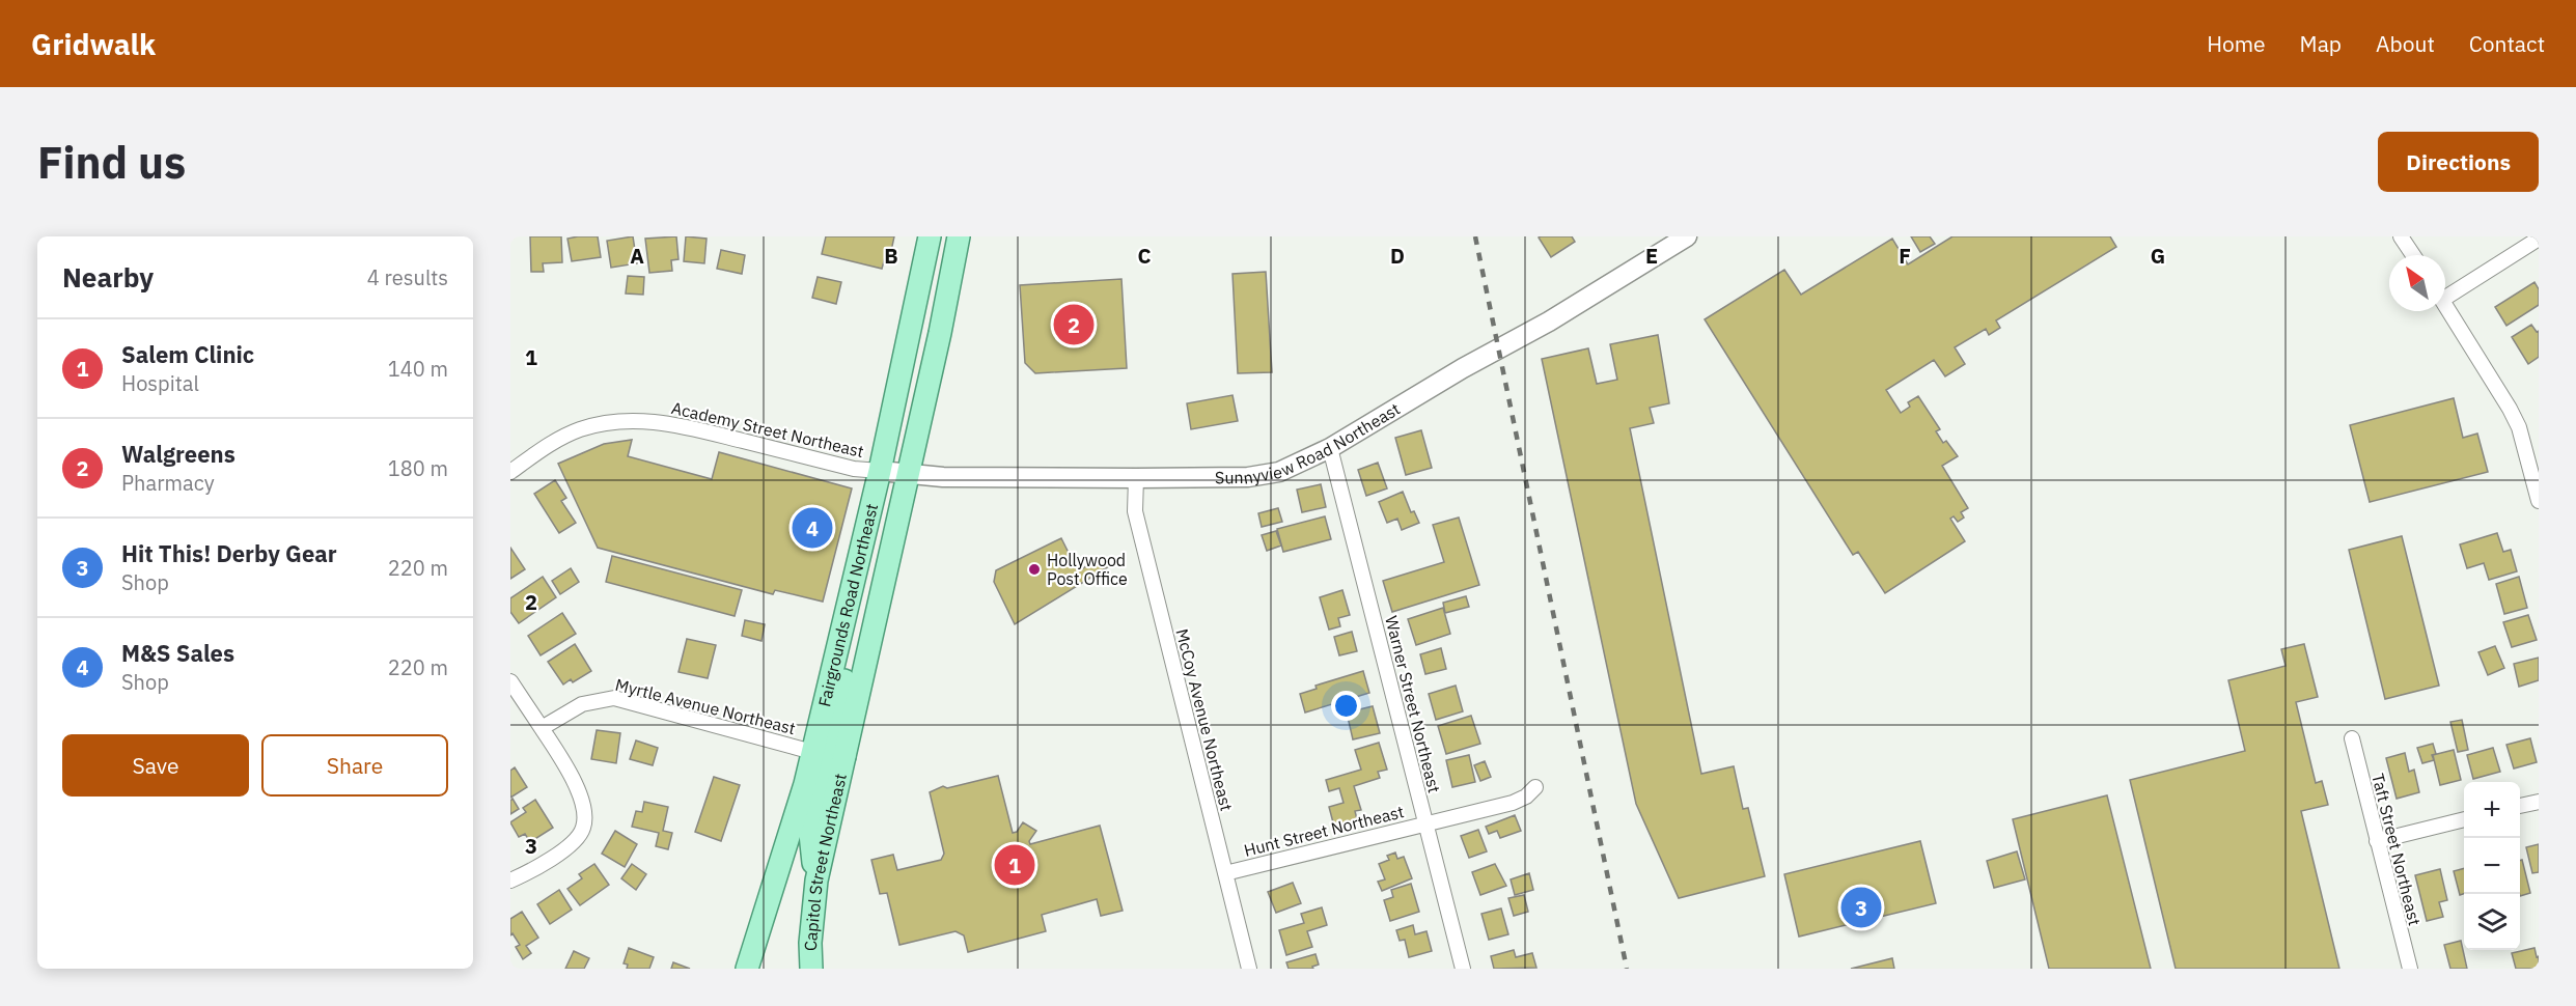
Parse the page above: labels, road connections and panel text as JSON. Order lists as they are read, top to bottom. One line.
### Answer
{"streets":{"main road":["Sunnyview Road Northeast","Fairgrounds Road Northeast","Capitol Street Northeast"],"street":["Academy Street Northeast","Warner Street Northeast","Myrtle Avenue Northeast","McCoy Avenue Northeast","Hunt Street Northeast","Taft Street Northeast"]},"crossings":[["Academy Street Northeast","Sunnyview Road Northeast"],["Academy Street Northeast","Fairgrounds Road Northeast"],["Sunnyview Road Northeast","Fairgrounds Road Northeast"],["Sunnyview Road Northeast","Warner Street Northeast"],["Sunnyview Road Northeast","McCoy Avenue Northeast"],["Fairgrounds Road Northeast","Myrtle Avenue Northeast"],["Fairgrounds Road Northeast","Capitol Street Northeast"],["Warner Street Northeast","Hunt Street Northeast"],["McCoy Avenue Northeast","Hunt Street Northeast"]],"places":["Hollywood Post Office"],"north":"top left","page":{"header":"Gridwalk","nav":["Home","Map","About","Contact"],"buttons":["Directions",["Save","Share"]],"title":"Find us","heading":["Nearby","4 results"],"pins":["2","4","1","3"],"list":[{"mark":"1","name":"Salem Clinic","note":"Hospital","value":"140 m"},{"mark":"2","name":"Walgreens","note":"Pharmacy","value":"180 m"},{"mark":"3","name":"Hit This! Derby Gear","note":"Shop","value":"220 m"},{"mark":"4","name":"M&S Sales","note":"Shop","value":"220 m"}],"map_buttons":["+","−"]},"grid":{"columns":["A","B","C","D","E","F","G"],"rows":["1","2","3"]}}
